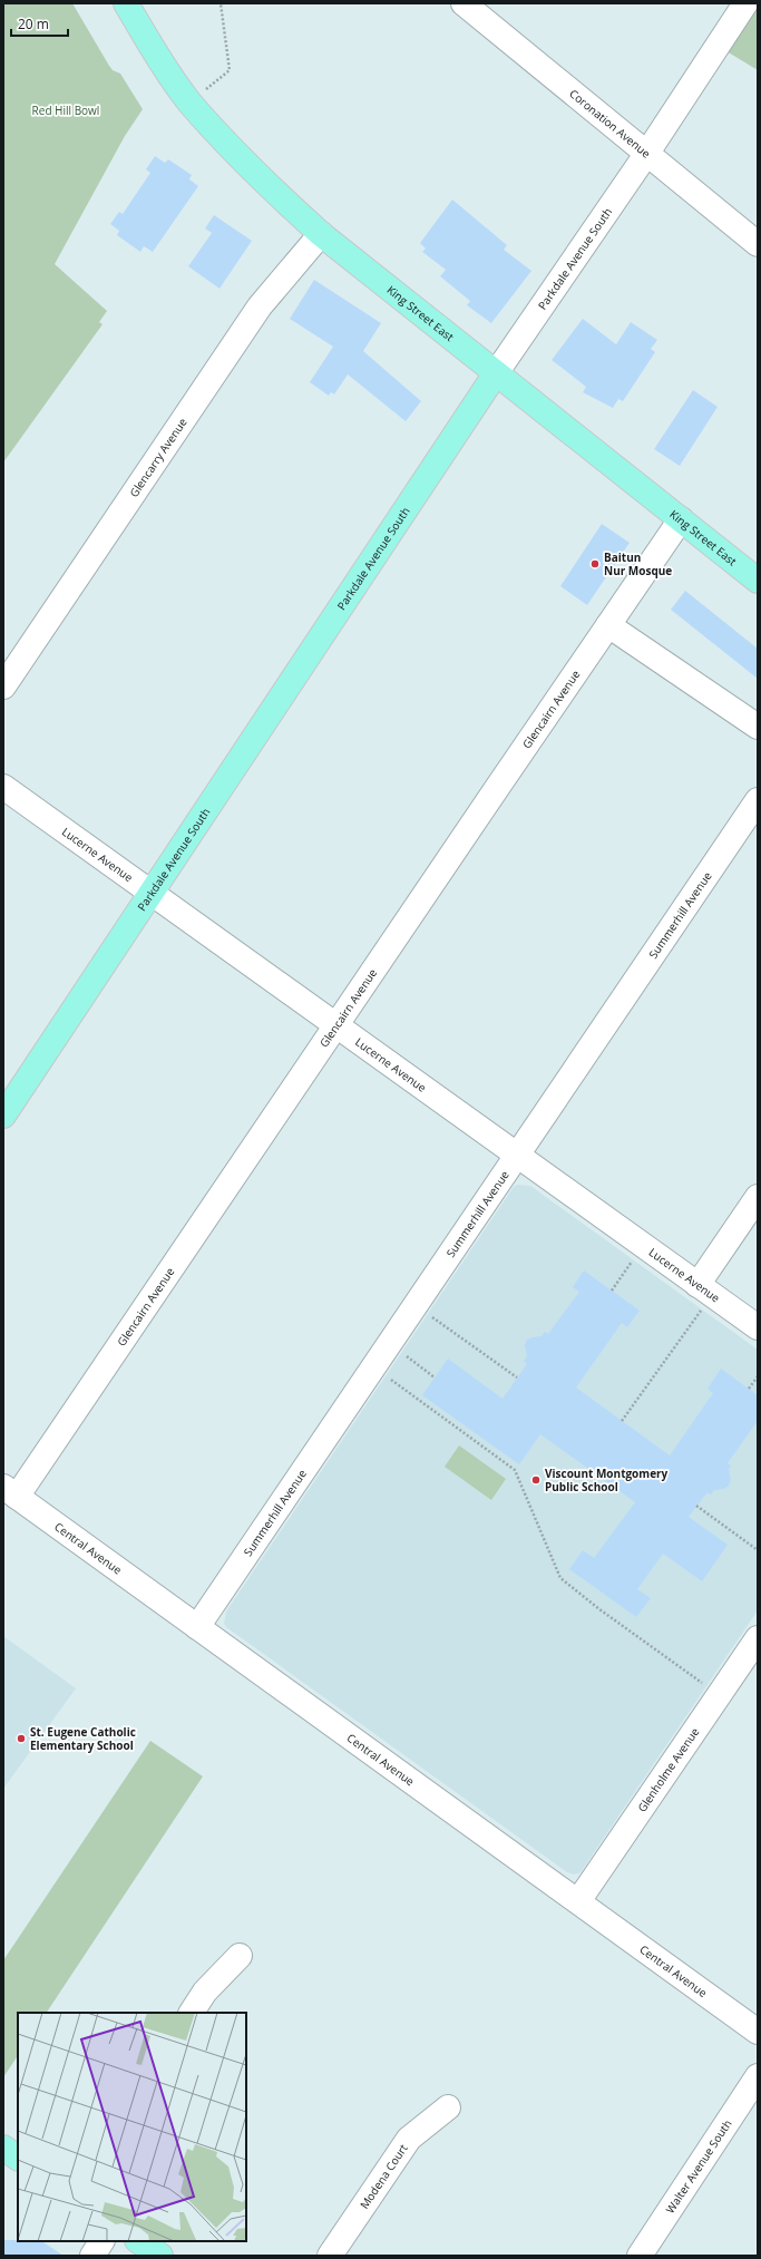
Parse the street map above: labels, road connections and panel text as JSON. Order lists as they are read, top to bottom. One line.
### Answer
{"streets":{"main road":["Parkdale Avenue South","King Street East"],"street":["Coronation Avenue","Glencarry Avenue","Glencairn Avenue","Lucerne Avenue","Summerhill Avenue","Central Avenue","Glenholme Avenue","Walter Avenue South","Modena Court"]},"crossings":[["Coronation Avenue","Parkdale Avenue South"],["Parkdale Avenue South","King Street East"],["Parkdale Avenue South","Lucerne Avenue"],["King Street East","Glencarry Avenue"],["King Street East","Glencairn Avenue"],["Glencairn Avenue","Lucerne Avenue"],["Glencairn Avenue","Central Avenue"],["Lucerne Avenue","Summerhill Avenue"],["Summerhill Avenue","Central Avenue"],["Central Avenue","Glenholme Avenue"]],"parks":["Red Hill Bowl"],"places":["Baitun Nur Mosque","Viscount Montgomery Public School","St. Eugene Catholic Elementary School"],"scale_bar":"20 m"}
